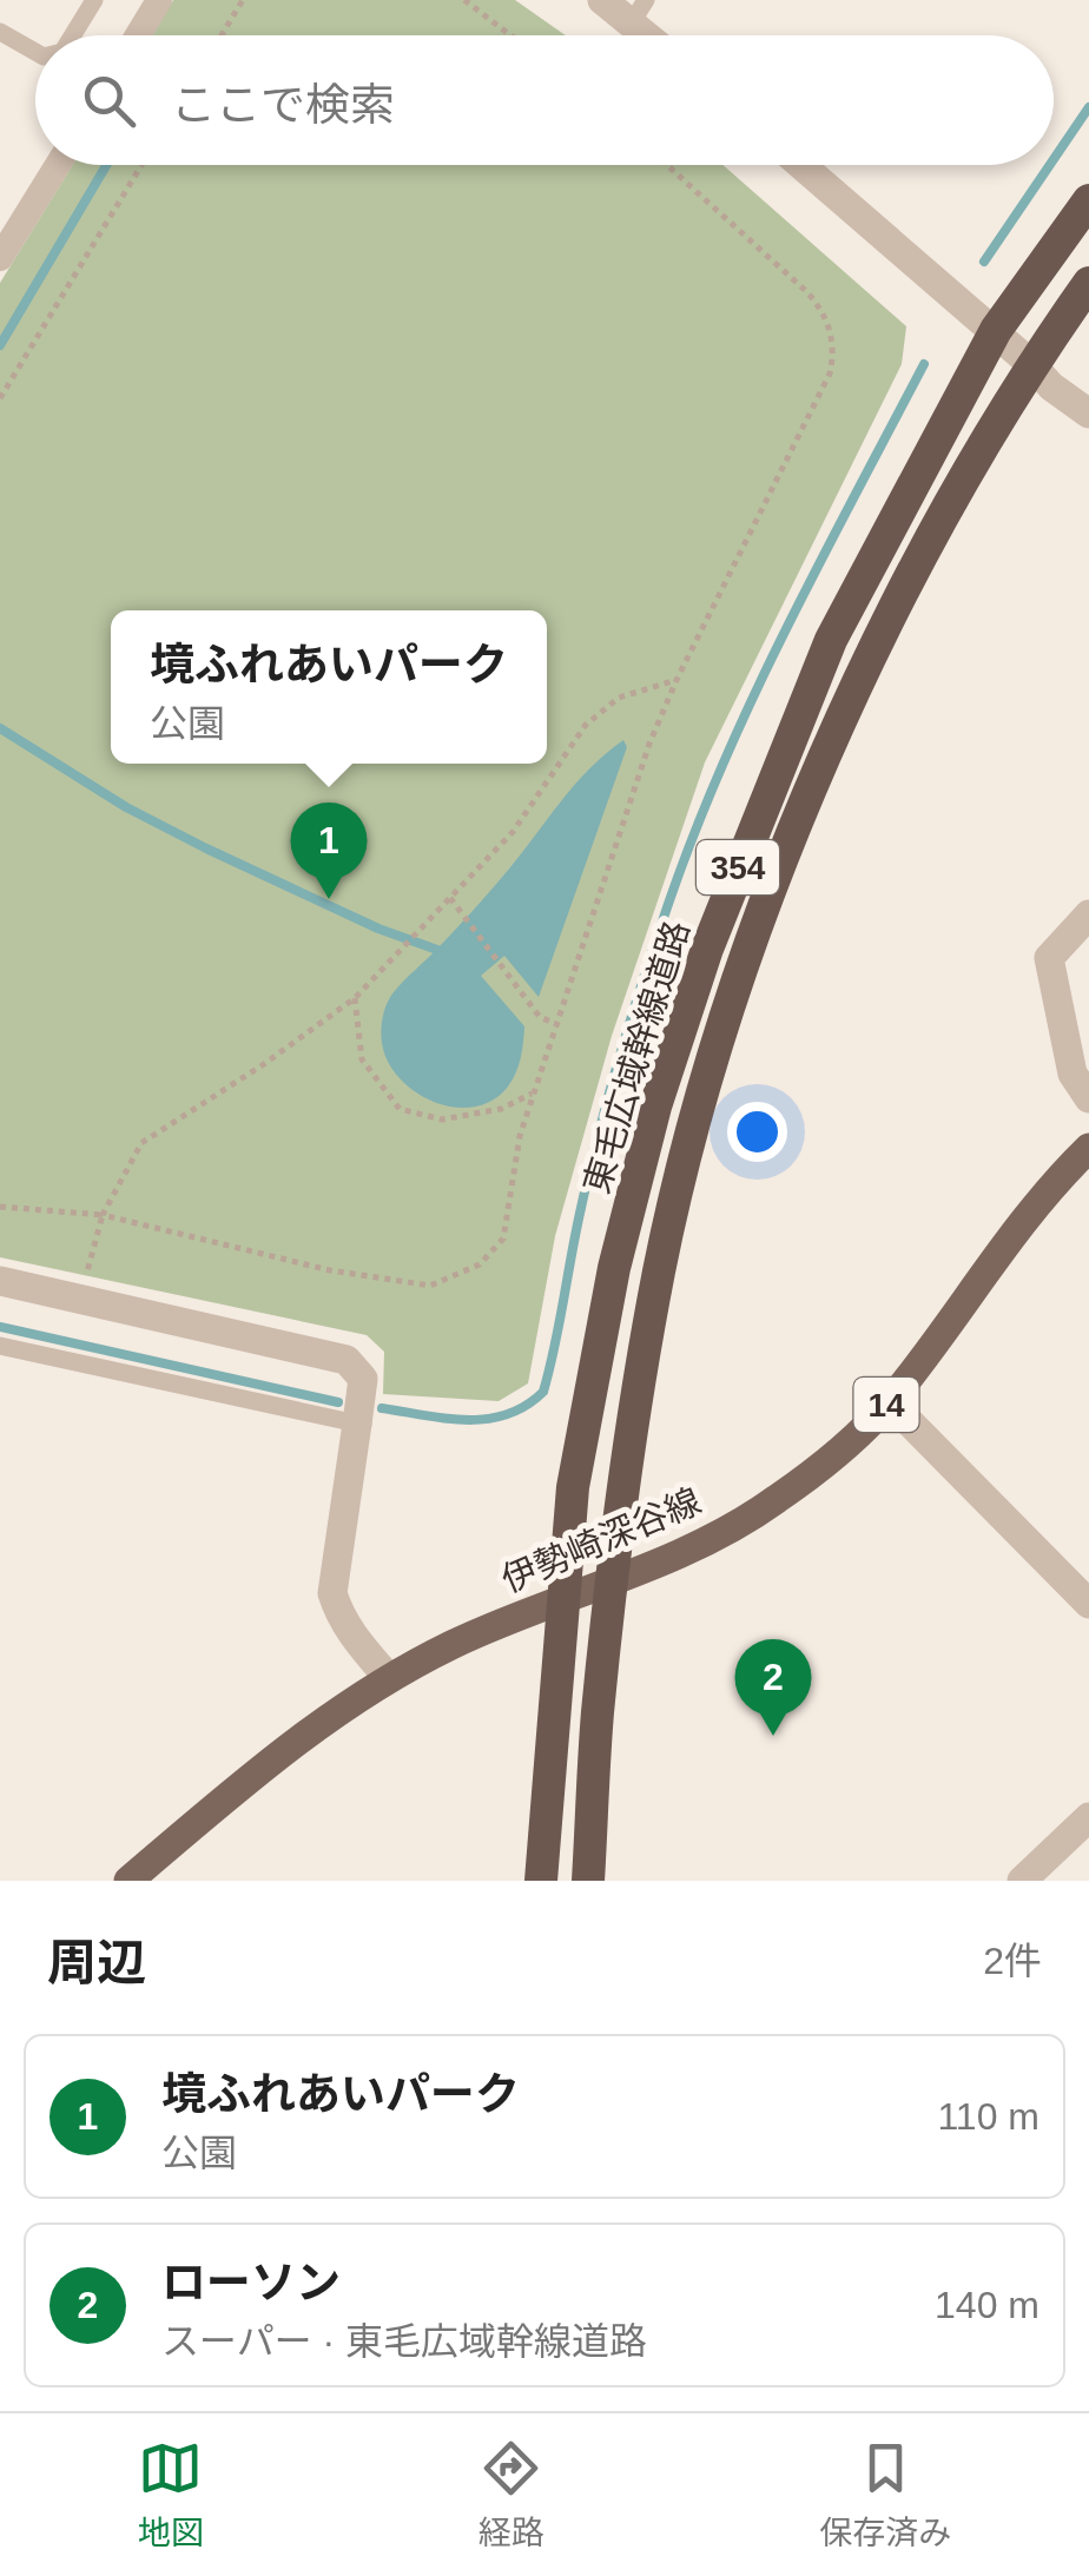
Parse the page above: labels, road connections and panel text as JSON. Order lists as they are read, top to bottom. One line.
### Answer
{"streets":{"highway":["354","東毛広域幹線道路"],"main road":["14","伊勢崎深谷線"]},"crossings":[["354","伊勢崎深谷線"],["東毛広域幹線道路","伊勢崎深谷線"]],"page":{"search":"ここで検索","popup":["境ふれあいパーク","公園"],"pins":["1","2"],"heading":["周辺","2件"],"list":[{"mark":"1","name":"境ふれあいパーク","note":"公園","value":"110 m"},{"mark":"2","name":"ローソン","note":"スーパー · 東毛広域幹線道路","value":"140 m"}],"nav":["地図","経路","保存済み"]}}
